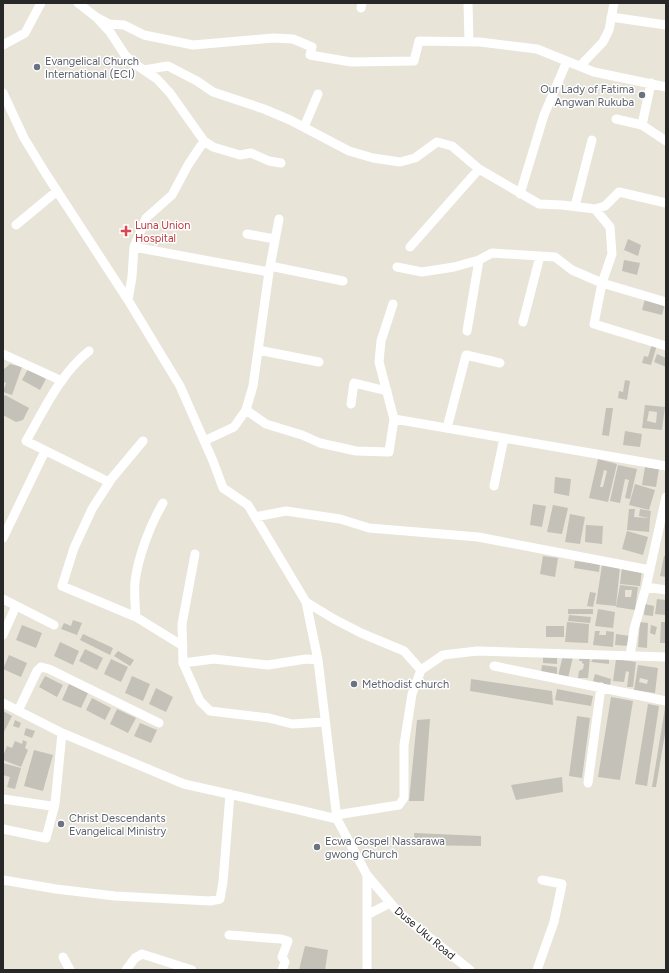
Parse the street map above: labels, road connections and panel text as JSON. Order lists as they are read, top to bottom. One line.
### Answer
{"streets":{"street":["Duse Uku Road"]},"places":{"other":["Evangelical Church International (ECI)","Our Lady of Fatima Angwan Rukuba","Methodist church","Christ Descendants Evangelical Ministry","Ecwa Gospel Nassarawa gwong Church"],"health":["Luna Union Hospital"]}}
